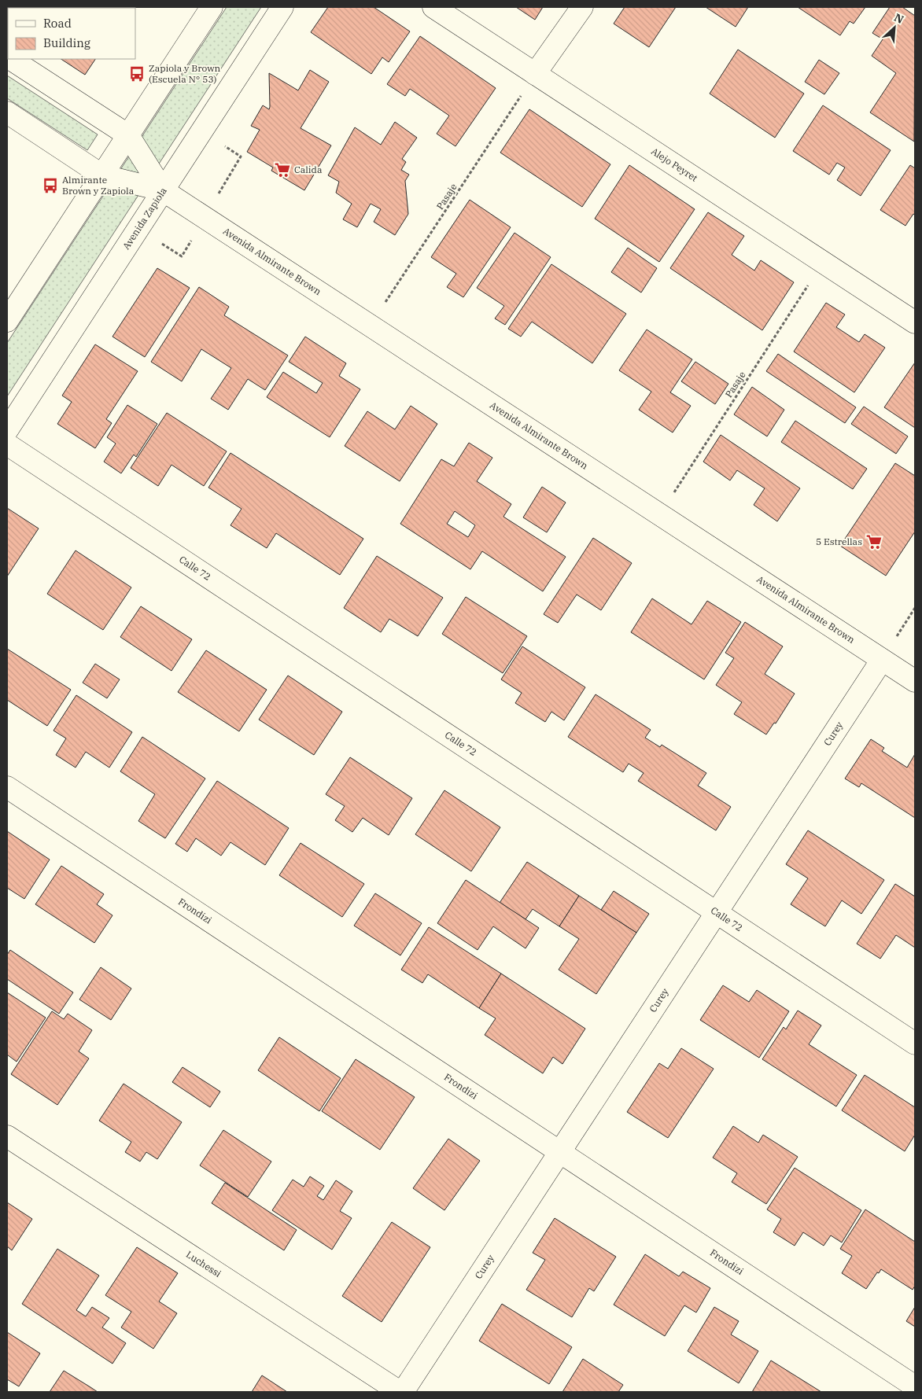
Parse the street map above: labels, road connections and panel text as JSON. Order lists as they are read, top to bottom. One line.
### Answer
{"streets":{"street":["Alejo Peyret","Avenida Zapiola","Avenida Almirante Brown","Calle 72","Curey","Frondizi","Luchessi"],"path":["Pasaje"]},"crossings":[["Alejo Peyret","Pasaje"],["Pasaje","Avenida Almirante Brown"],["Avenida Zapiola","Avenida Almirante Brown"],["Avenida Almirante Brown","Curey"],["Calle 72","Curey"],["Curey","Frondizi"]],"places":{"bus stop":["Zapiola y Brown (Escuela N° 53)","Almirante Brown y Zapiola"],"supermarket":["Calida","5 Estrellas"]},"legend":["Road","Building"],"north":"top right"}
